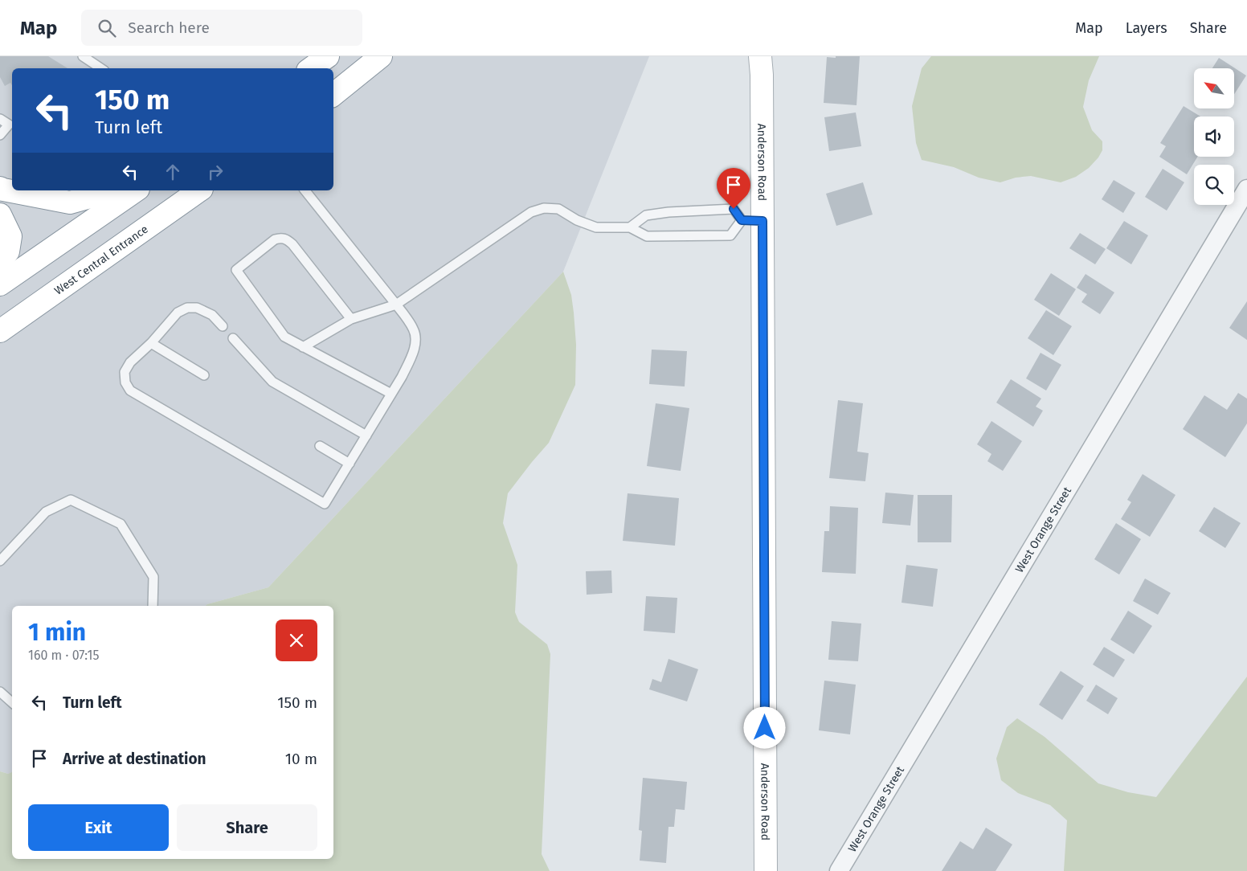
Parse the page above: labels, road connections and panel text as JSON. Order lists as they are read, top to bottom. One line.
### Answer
{"streets":{"main road":["Anderson Road","West Central Entrance"],"street":["West Orange Street"]},"north":"top left","page":{"header":"Map","search":"Search here","nav":["Map","Layers","Share"],"turn":["150 m","Turn left"],"heading":["1 min","160 m · 07:15"],"list":[{"name":"Turn left","value":"150 m"},{"name":"Arrive at destination","value":"10 m"}],"buttons":["Exit","Share"]}}
